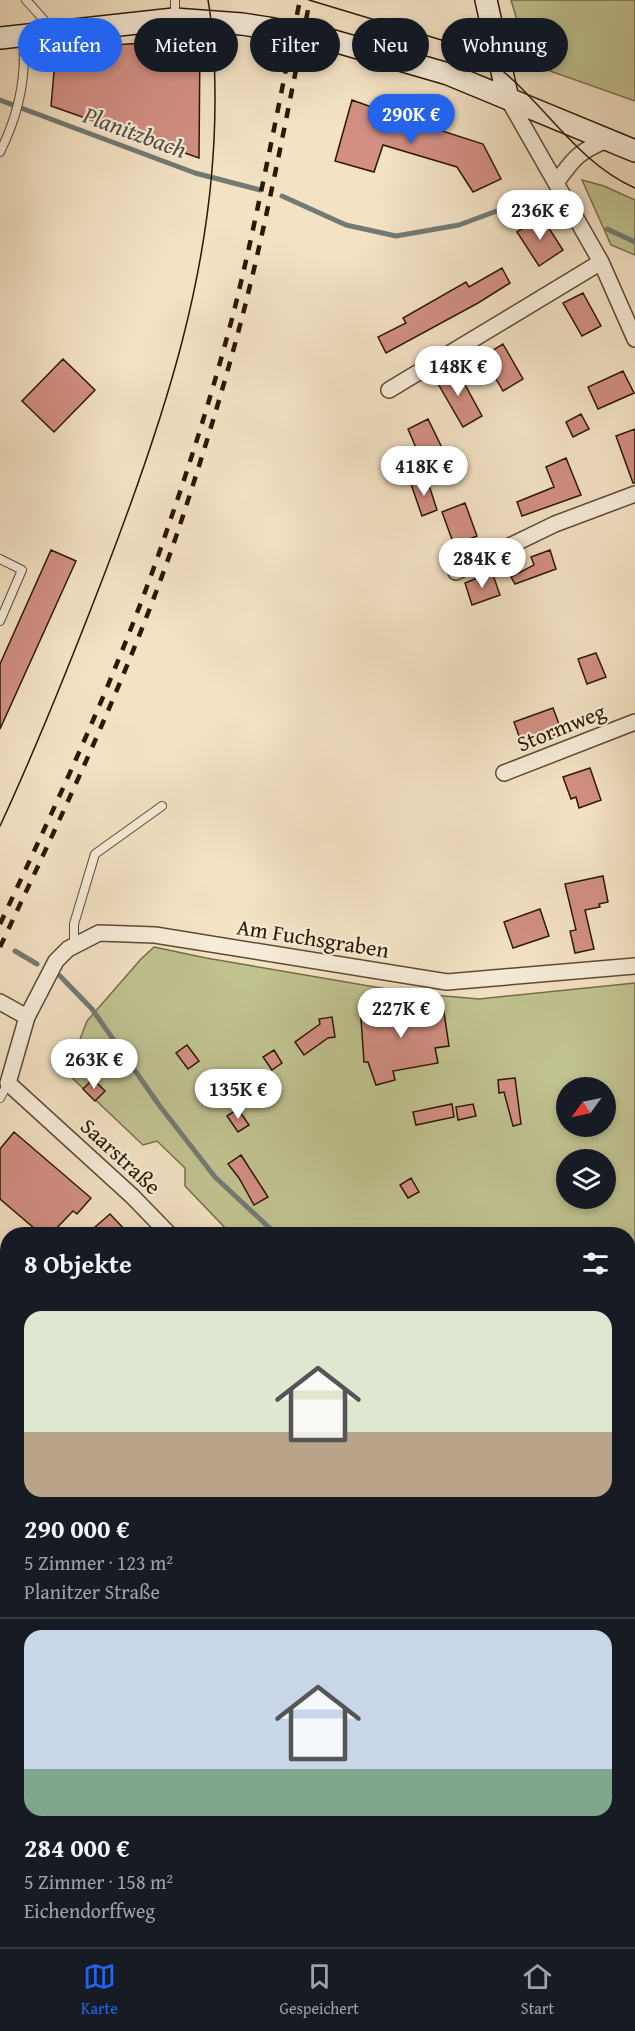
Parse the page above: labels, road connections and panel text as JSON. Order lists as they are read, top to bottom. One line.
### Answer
{"streets":{"street":["Stormweg","Am Fuchsgraben","Saarstraße"]},"water":["Planitzbach"],"north":"bottom left","page":{"chip":["Kaufen","Mieten","Filter","Neu","Wohnung"],"price":["290K €","236K €","148K €","418K €","284K €","227K €","263K €","135K €"],"heading":"8 Objekte","list":[{"name":"290 000 €","note":"5 Zimmer · 123 m² · Planitzer Straße"},{"name":"284 000 €","note":"5 Zimmer · 158 m² · Eichendorffweg"}],"tabs":["Karte","Gespeichert","Start"]}}
